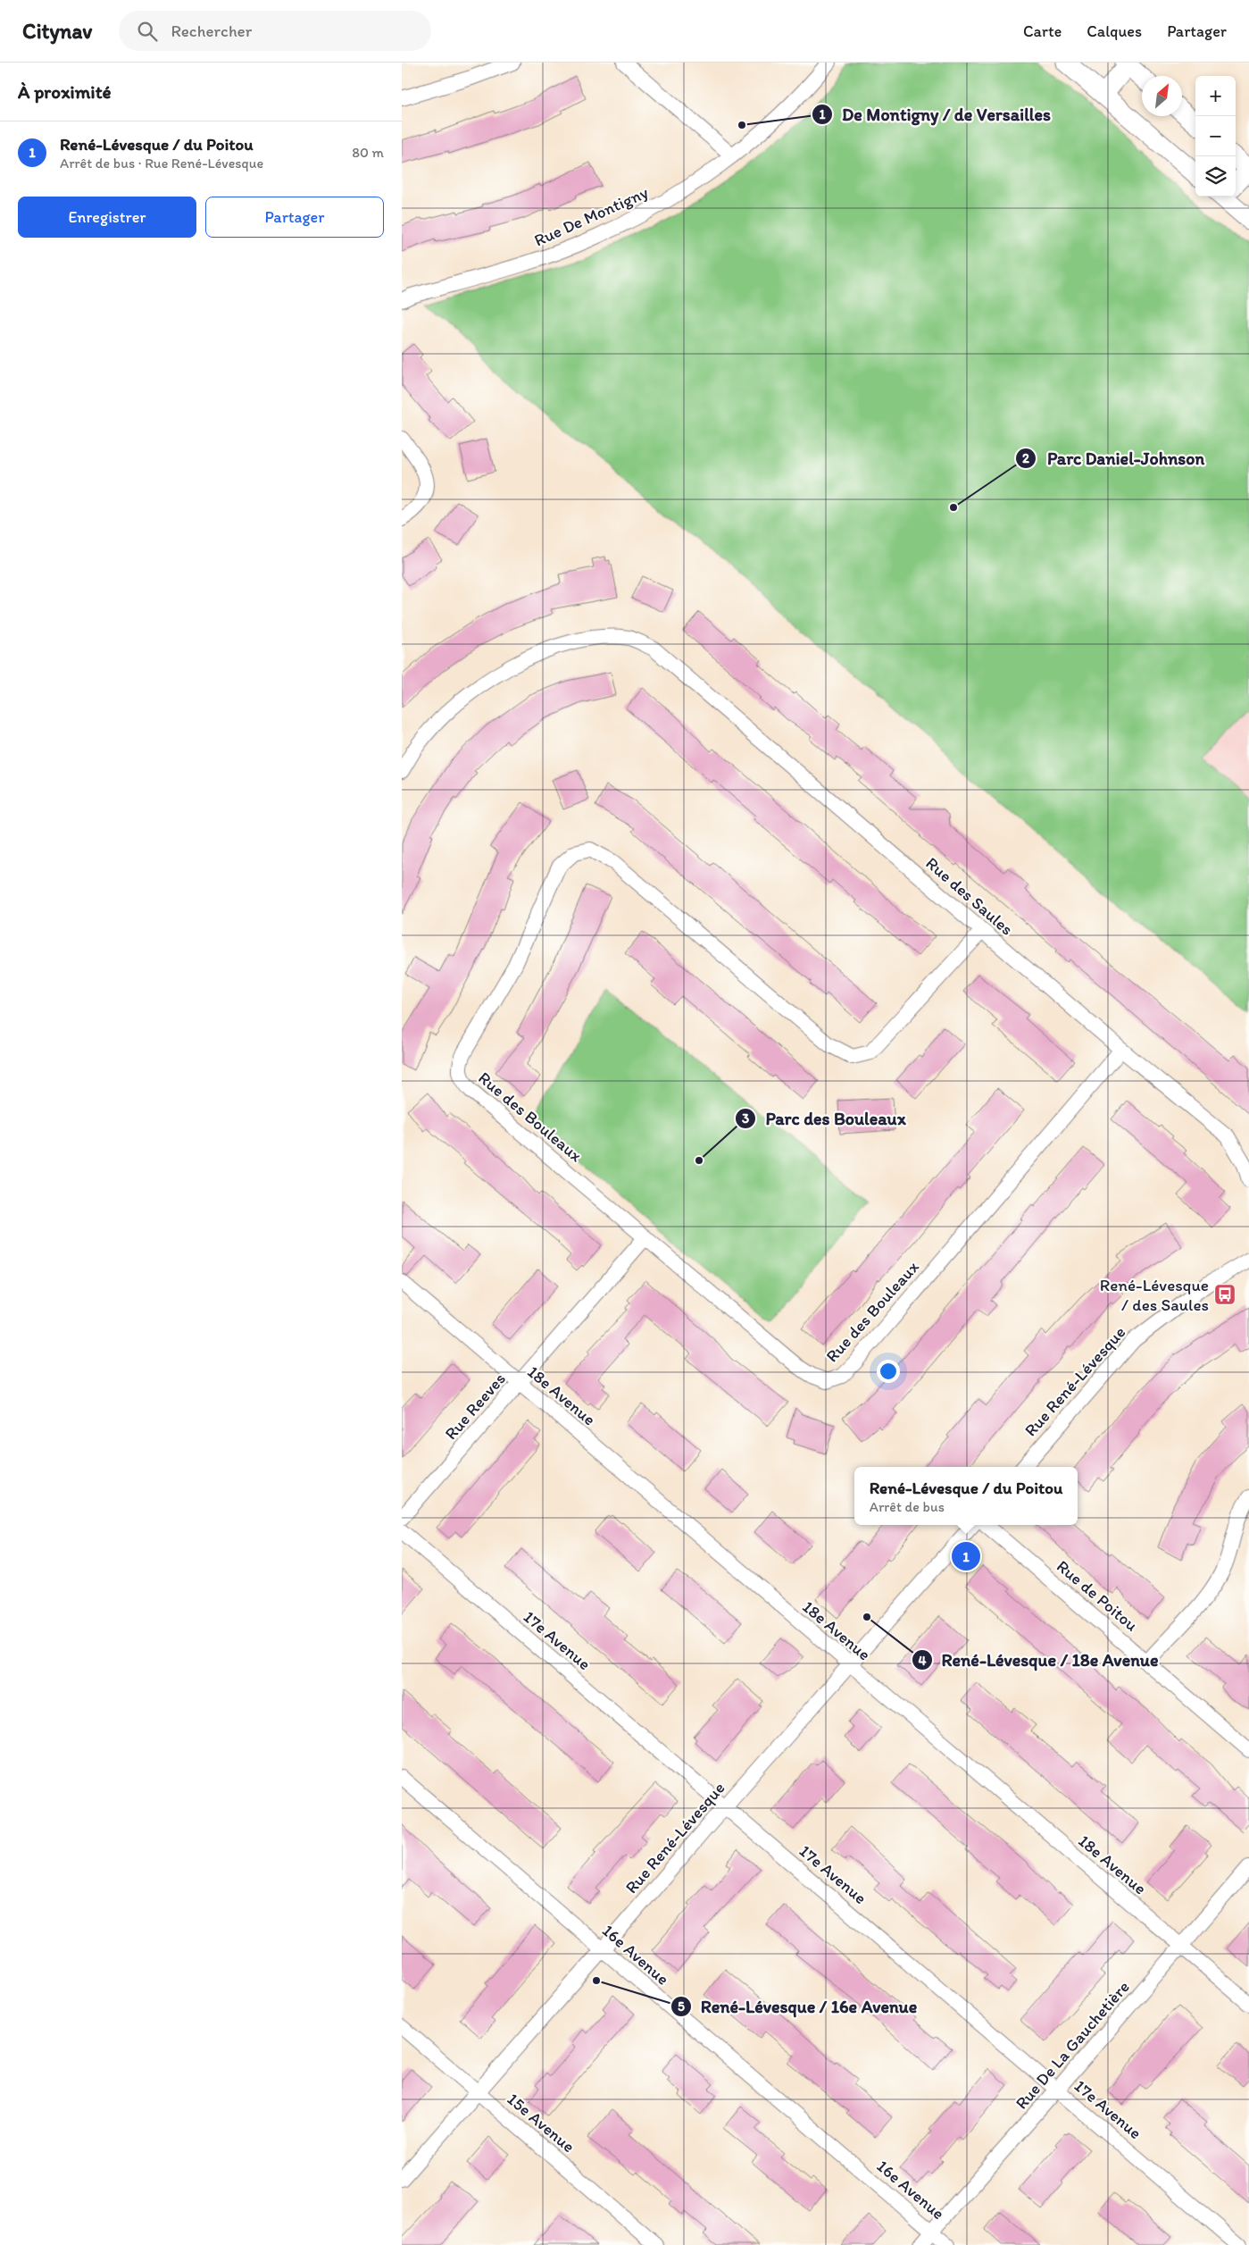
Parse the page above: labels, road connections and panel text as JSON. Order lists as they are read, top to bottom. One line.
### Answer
{"streets":{"street":["Rue De Montigny","Rue des Saules","Rue des Bouleaux","Rue René-Lévesque","18e Avenue","Rue Reeves","Rue de Poitou","17e Avenue","16e Avenue","Rue De La Gauchetière","15e Avenue"]},"crossings":[["Rue des Saules","Rue des Bouleaux"],["Rue des Bouleaux","Rue Reeves"],["Rue René-Lévesque","18e Avenue"],["Rue René-Lévesque","17e Avenue"],["Rue René-Lévesque","16e Avenue"],["Rue René-Lévesque","15e Avenue"],["18e Avenue","Rue Reeves"],["18e Avenue","Rue De La Gauchetière"],["17e Avenue","Rue De La Gauchetière"],["16e Avenue","Rue De La Gauchetière"]],"places":{"other":["De Montigny / de Versailles","Parc Daniel-Johnson","Parc des Bouleaux","René-Lévesque / 18e Avenue","René-Lévesque / 16e Avenue"],"bus stop":["René-Lévesque / des Saules"]},"north":"top right","page":{"header":"Citynav","search":"Rechercher","nav":["Carte","Calques","Partager"],"heading":"À proximité","map_buttons":["+","−"],"list":[{"mark":"1","name":"René-Lévesque / du Poitou","note":"Arrêt de bus · Rue René-Lévesque","value":"80 m"}],"buttons":["Enregistrer","Partager"],"popup":["René-Lévesque / du Poitou","Arrêt de bus"],"pins":"1"}}
